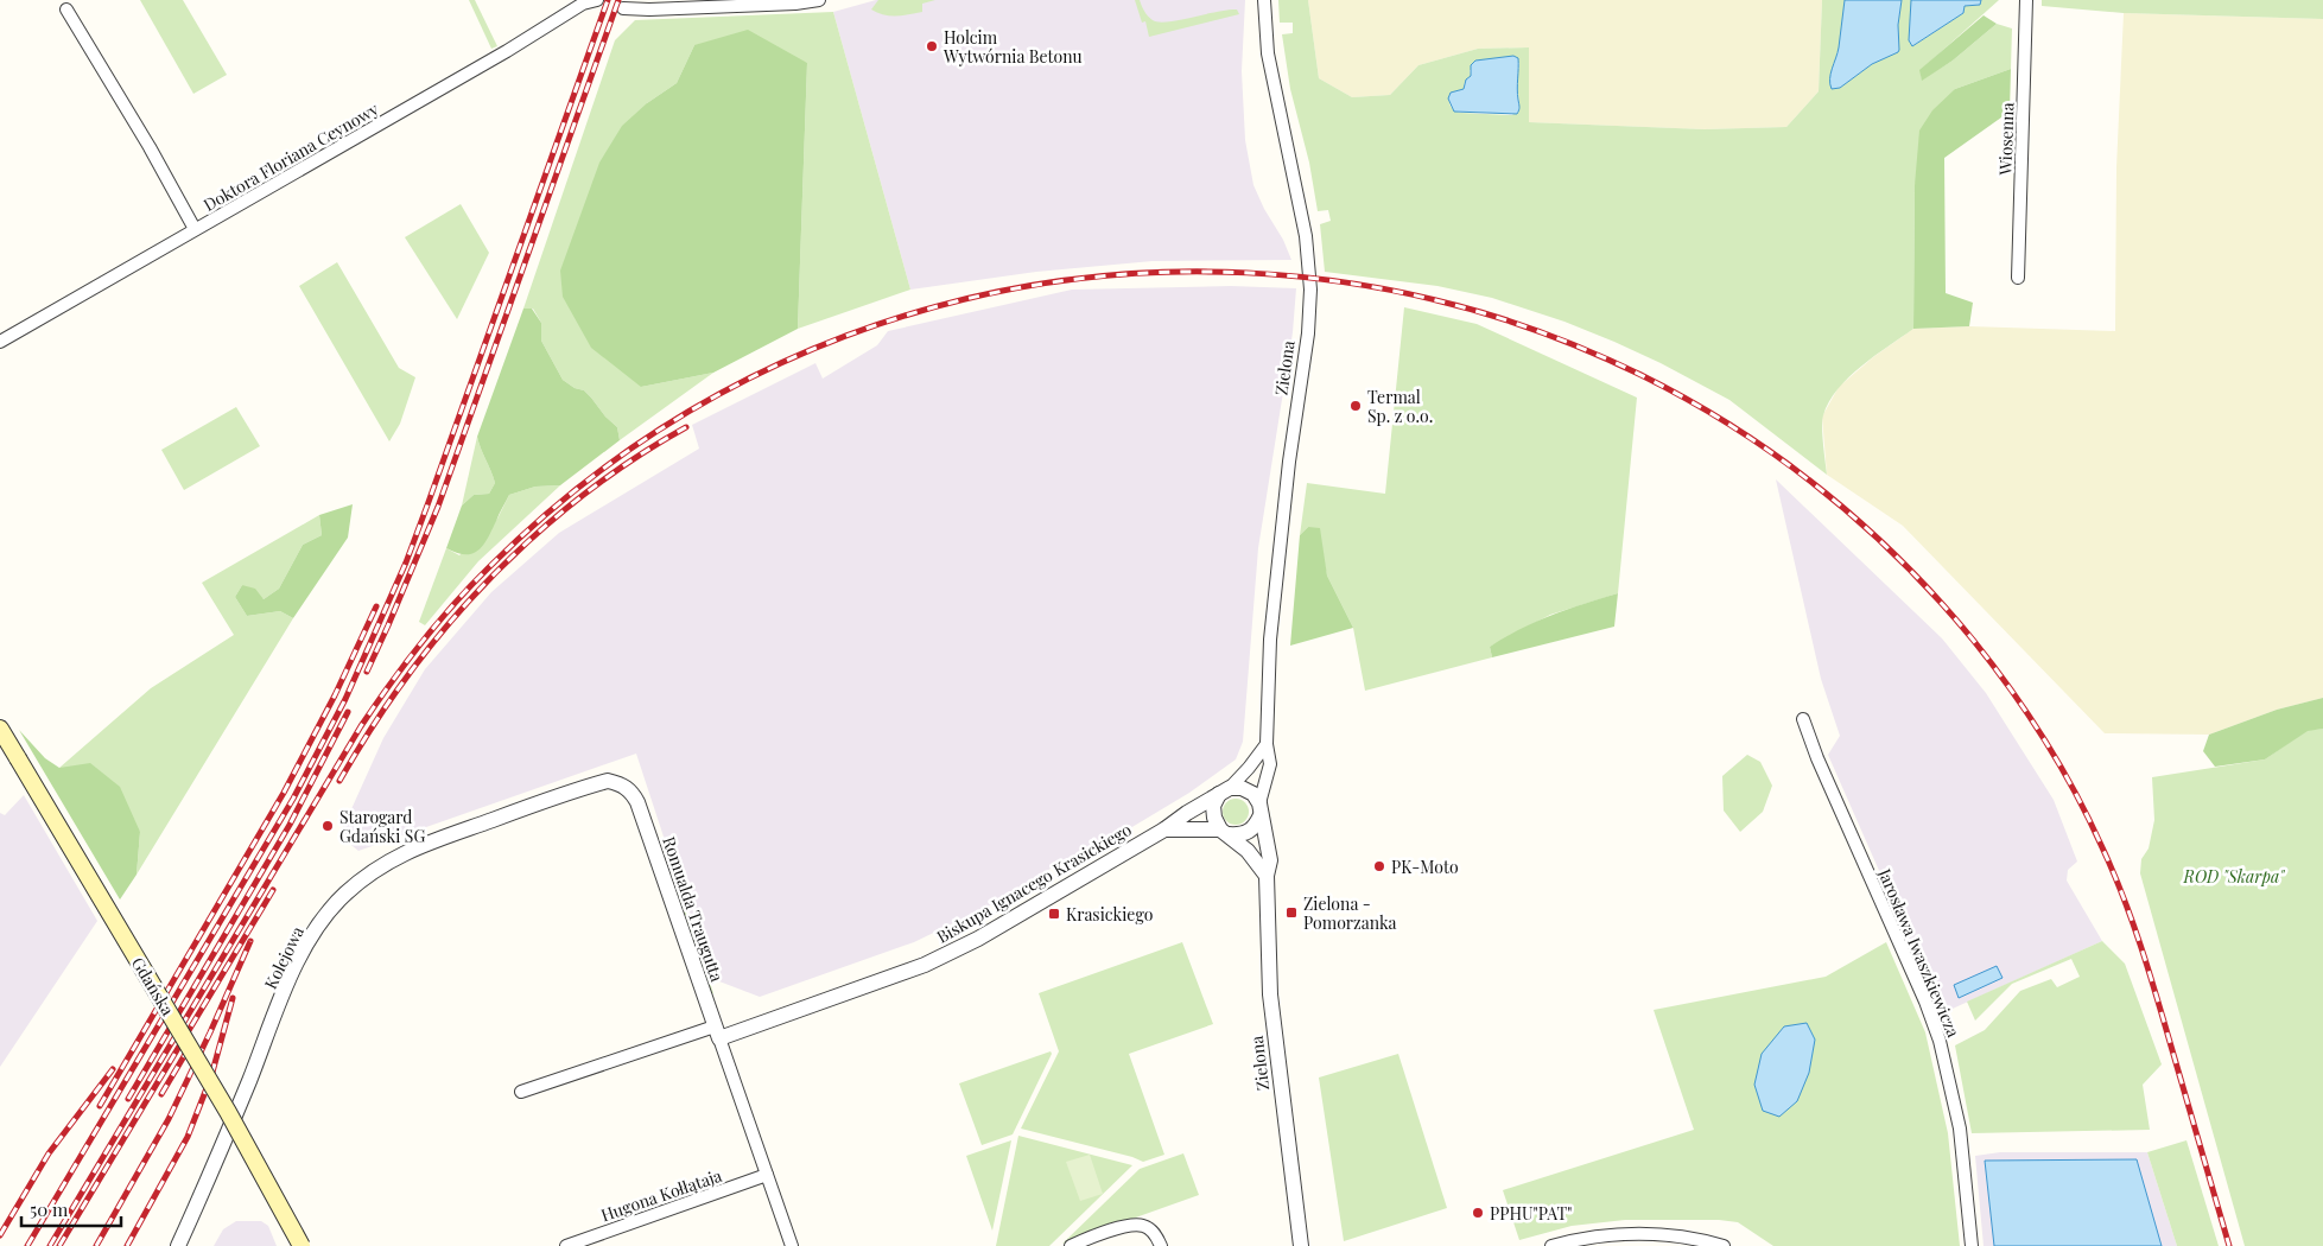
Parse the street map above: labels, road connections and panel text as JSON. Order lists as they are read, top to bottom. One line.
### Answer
{"streets":{"main road":["Gdańska"],"street":["Wiosenna","Doktora Floriana Ceynowy","Zielona","Biskupa Ignacego Krasickiego","Romualda Traugutta","Jarosława Iwaszkiewicza","Kolejowa","Hugona Kołłątaja"]},"crossings":[["Zielona","Biskupa Ignacego Krasickiego"],["Biskupa Ignacego Krasickiego","Romualda Traugutta"],["Romualda Traugutta","Kolejowa"],["Romualda Traugutta","Hugona Kołłątaja"]],"parks":["ROD \"Skarpa\""],"places":{"other":["Holcim Wytwórnia Betonu","Termal Sp. z o.o.","Starogard Gdański SG","PK-Moto","PPHU\"PAT\""],"transit":["Zielona - Pomorzanka","Krasickiego"]},"scale_bar":"50 m"}
